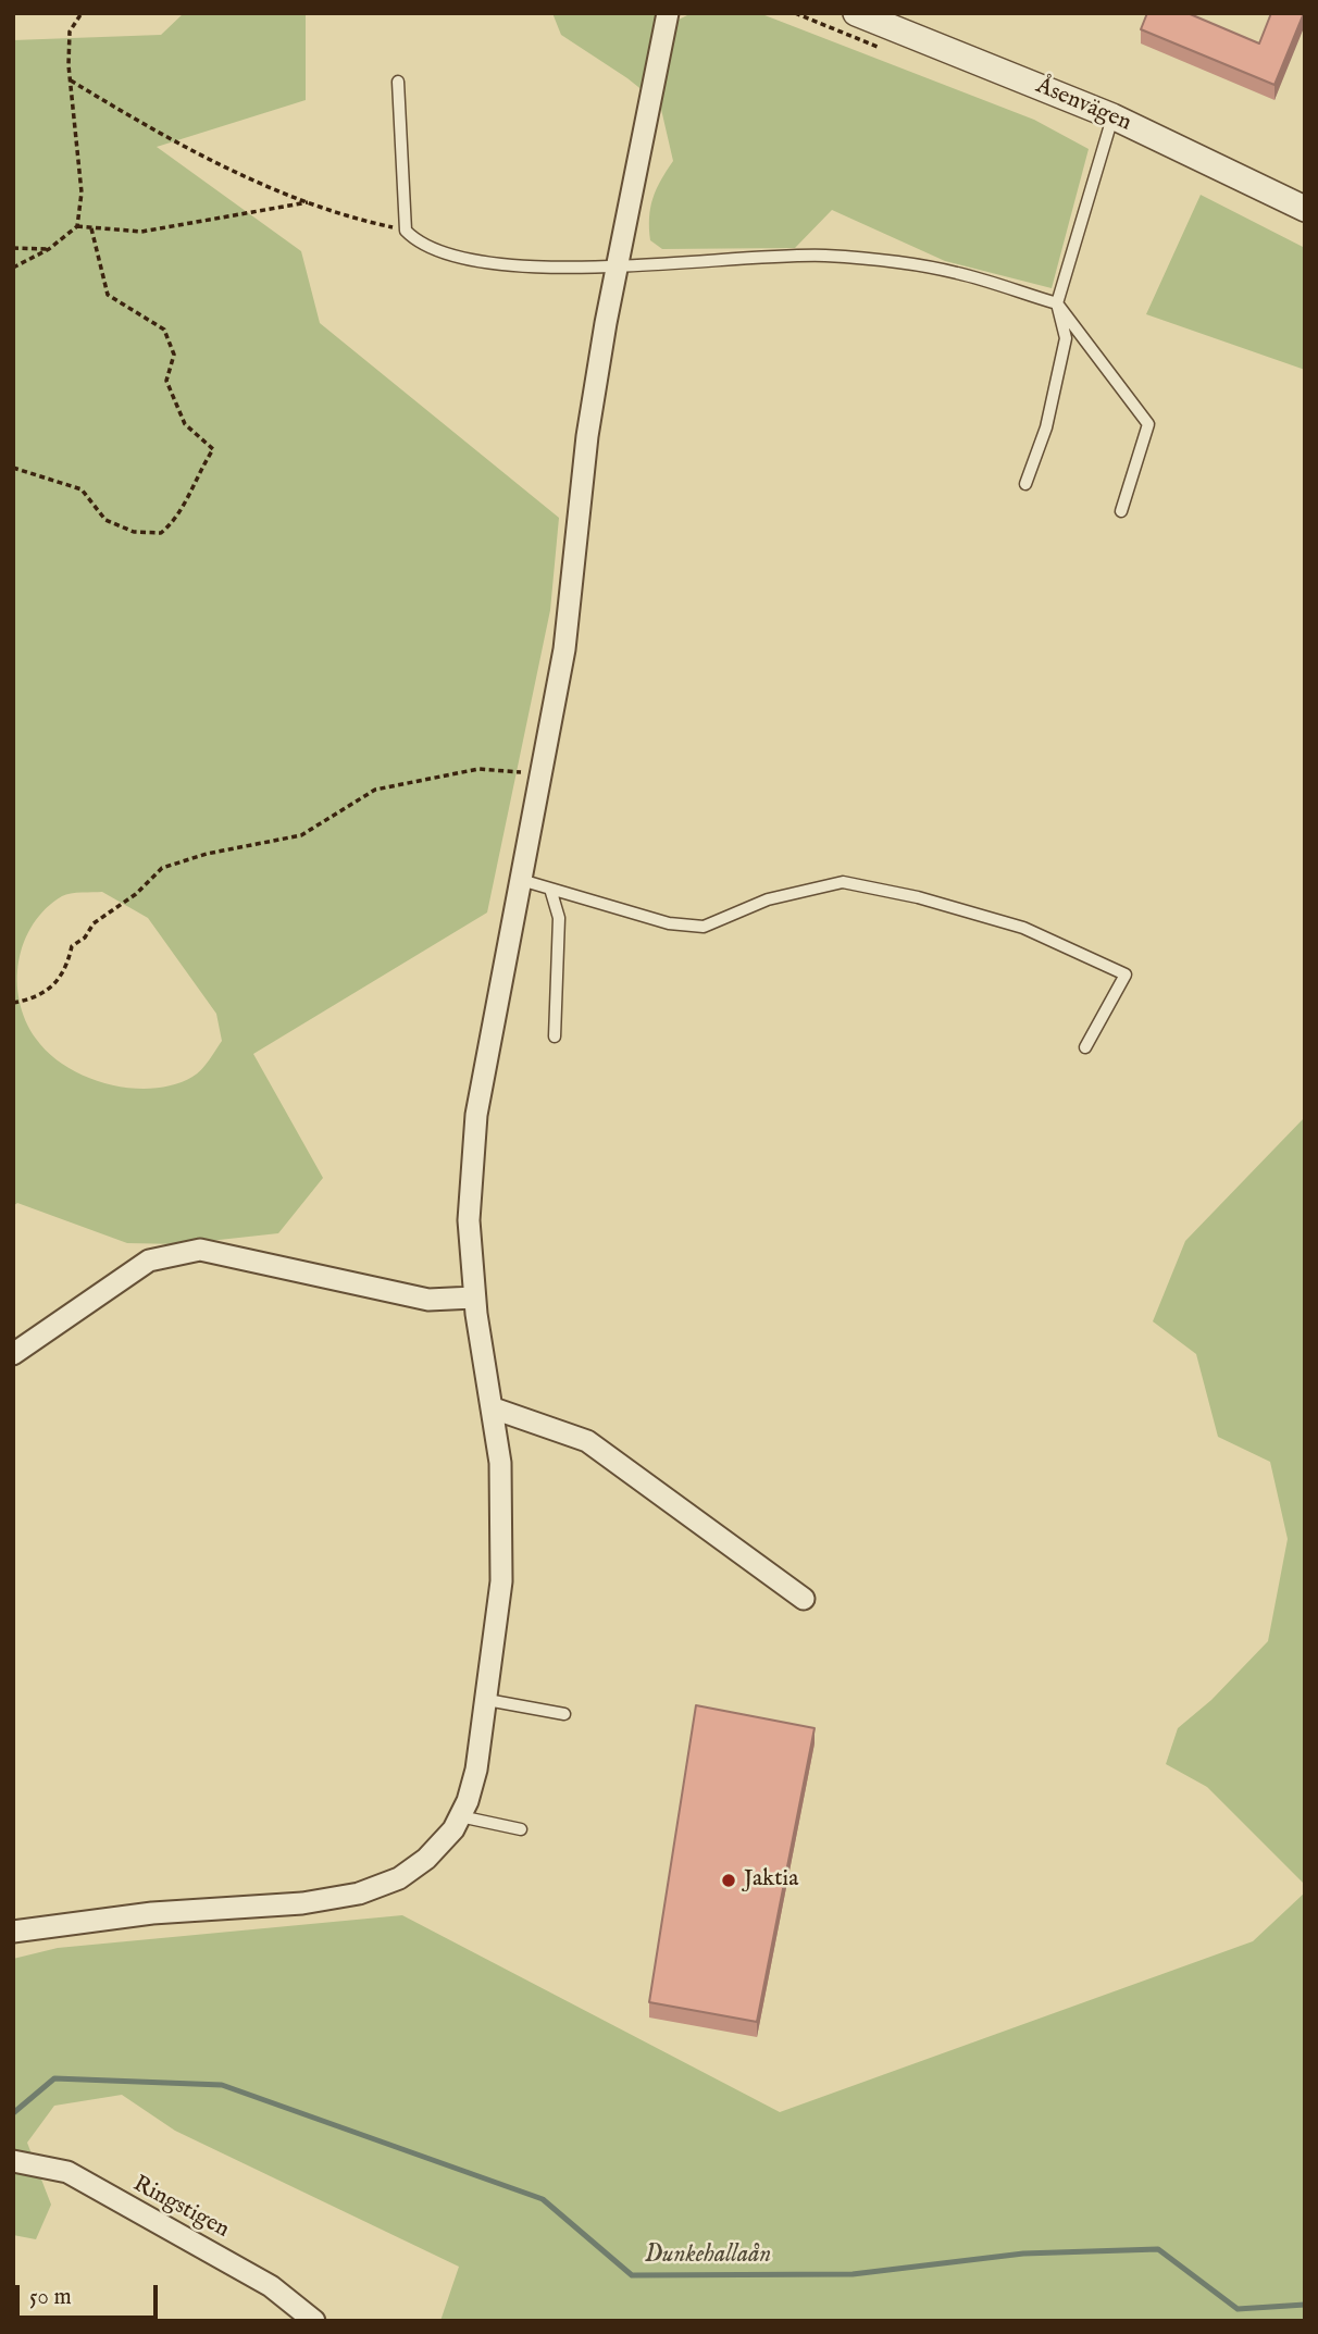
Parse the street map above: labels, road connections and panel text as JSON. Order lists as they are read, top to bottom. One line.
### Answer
{"streets":{"street":["Åsenvägen","Ringstigen"]},"water":["Dunkehallaån"],"places":["Jaktia"],"scale_bar":"50 m"}
